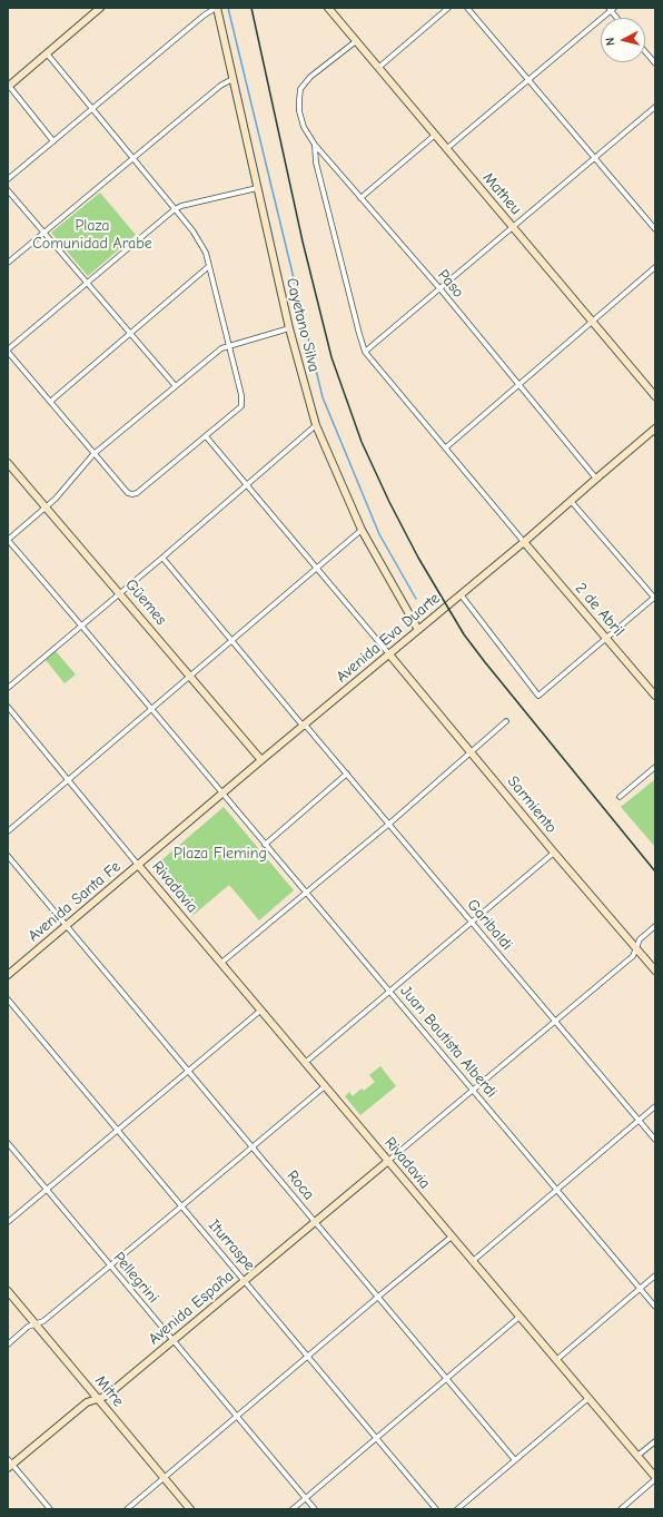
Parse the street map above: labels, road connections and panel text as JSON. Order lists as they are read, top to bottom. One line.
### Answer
{"streets":{"street":["Matheu","Paso","Cayetano Silva","Güemes","2 de Abril","Avenida Eva Duarte","Sarmiento","Rivadavia","Avenida Santa Fe","Garibaldi","Juan Bautista Alberdi","Roca","Iturraspe","Pellegrini","Avenida España","Mitre"]},"crossings":[["Matheu","Paso"],["Paso","Avenida Eva Duarte"],["Cayetano Silva","Avenida Eva Duarte"],["Güemes","Avenida Eva Duarte"],["2 de Abril","Avenida Eva Duarte"],["Avenida Eva Duarte","Sarmiento"],["Avenida Eva Duarte","Rivadavia"],["Avenida Eva Duarte","Avenida Santa Fe"],["Avenida Eva Duarte","Garibaldi"],["Avenida Eva Duarte","Juan Bautista Alberdi"],["Rivadavia","Avenida Santa Fe"],["Rivadavia","Avenida España"],["Avenida Santa Fe","Roca"],["Roca","Avenida España"],["Iturraspe","Avenida España"],["Pellegrini","Avenida España"],["Avenida España","Mitre"]],"parks":["Plaza Comunidad Arabe","Plaza Fleming"],"north":"left"}
